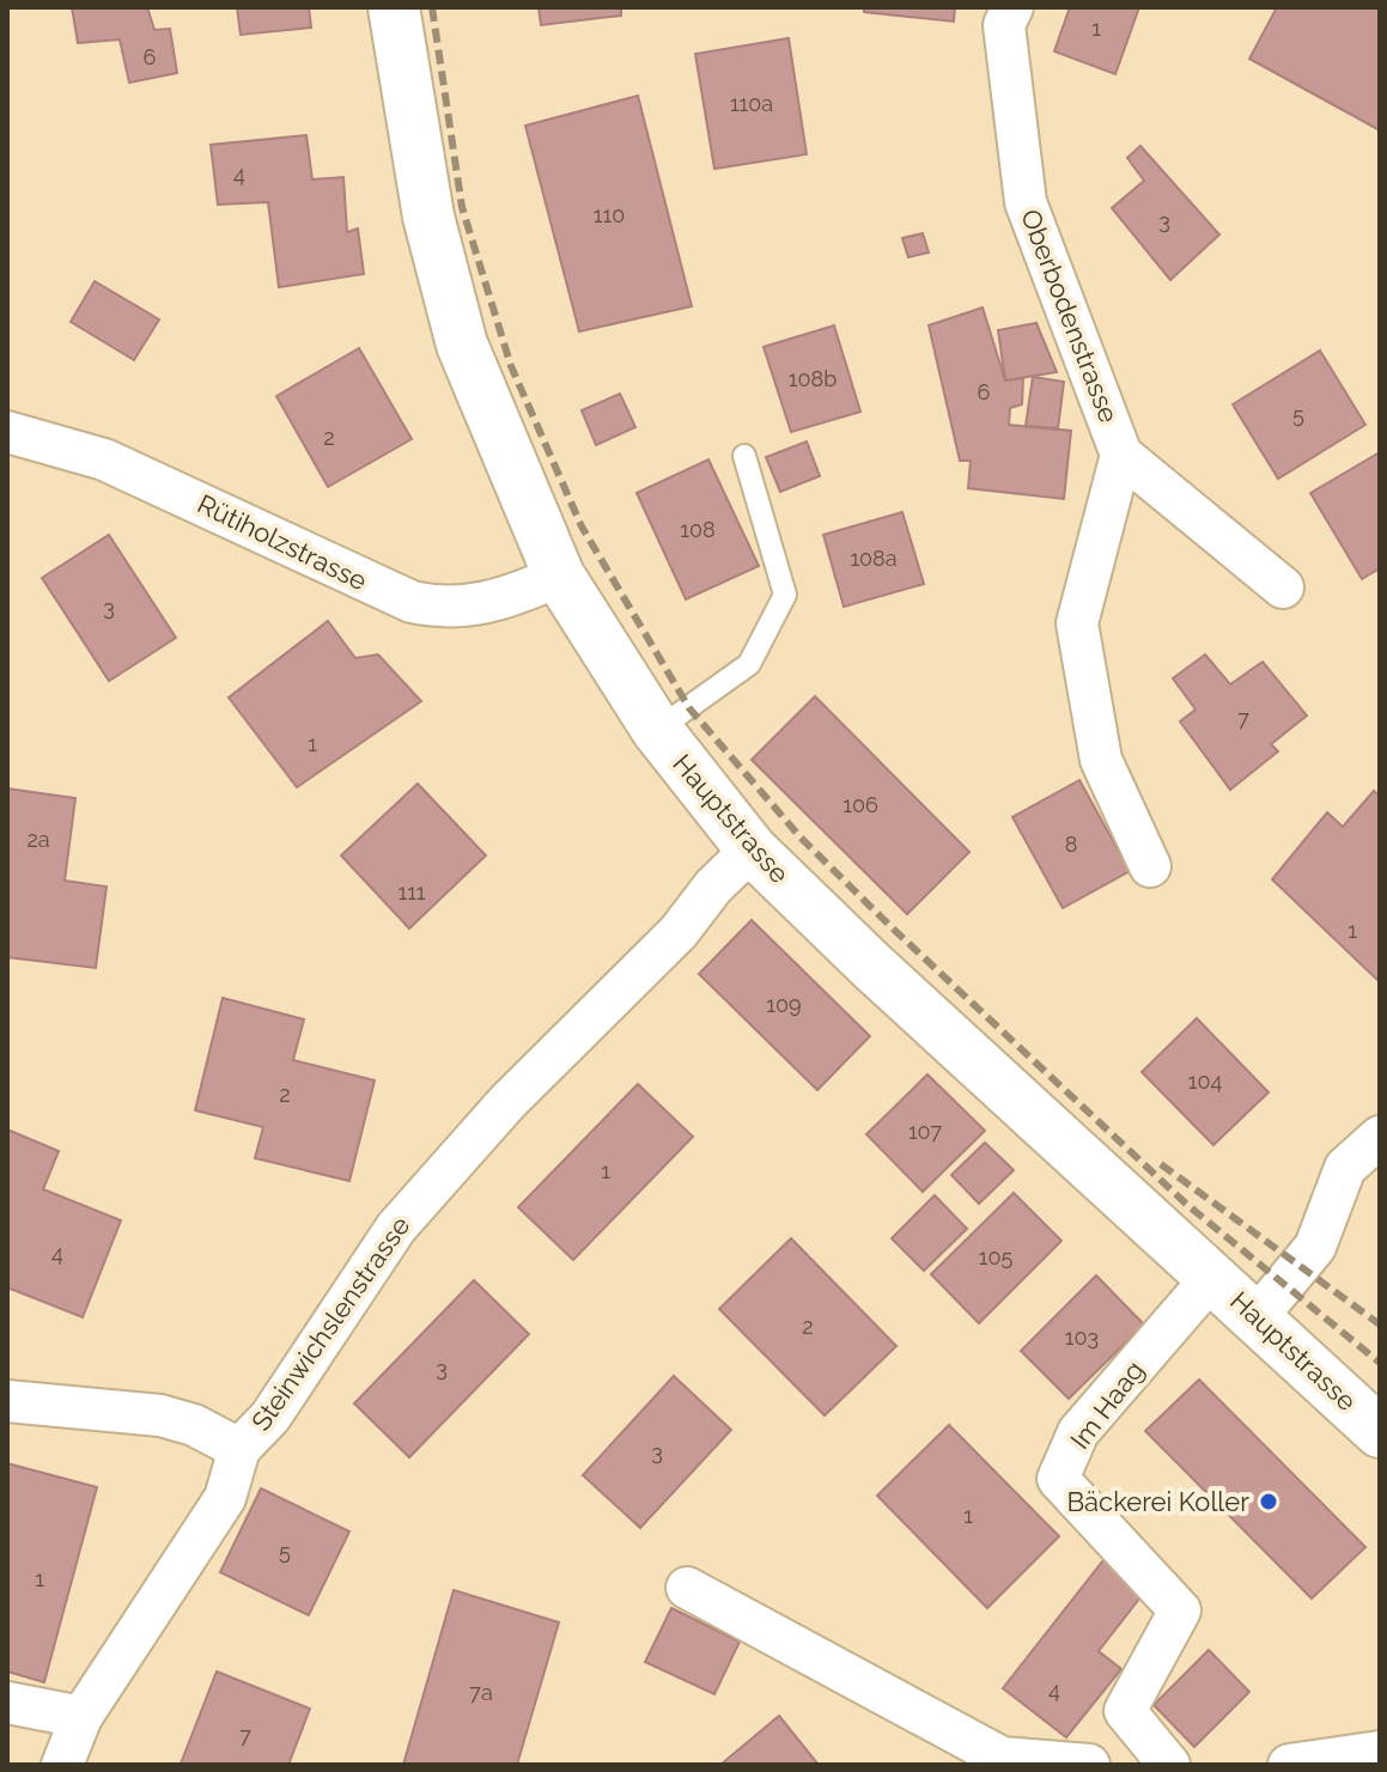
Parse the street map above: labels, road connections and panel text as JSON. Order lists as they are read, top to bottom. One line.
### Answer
{"streets":{"street":["Oberbodenstrasse","Rütiholzstrasse","Hauptstrasse","Steinwichslenstrasse","Im Haag"]},"crossings":[["Rütiholzstrasse","Hauptstrasse"],["Hauptstrasse","Steinwichslenstrasse"],["Hauptstrasse","Im Haag"]],"places":["Bäckerei Koller"],"house_numbers":["1","6","110a","4","110","3","108b","6","5","2","108","108a","3","7","1","106","2a","8","111","1","109","104","2","107","1","4","105","2","103","3","3","1","5","1","4","7a","7"]}
